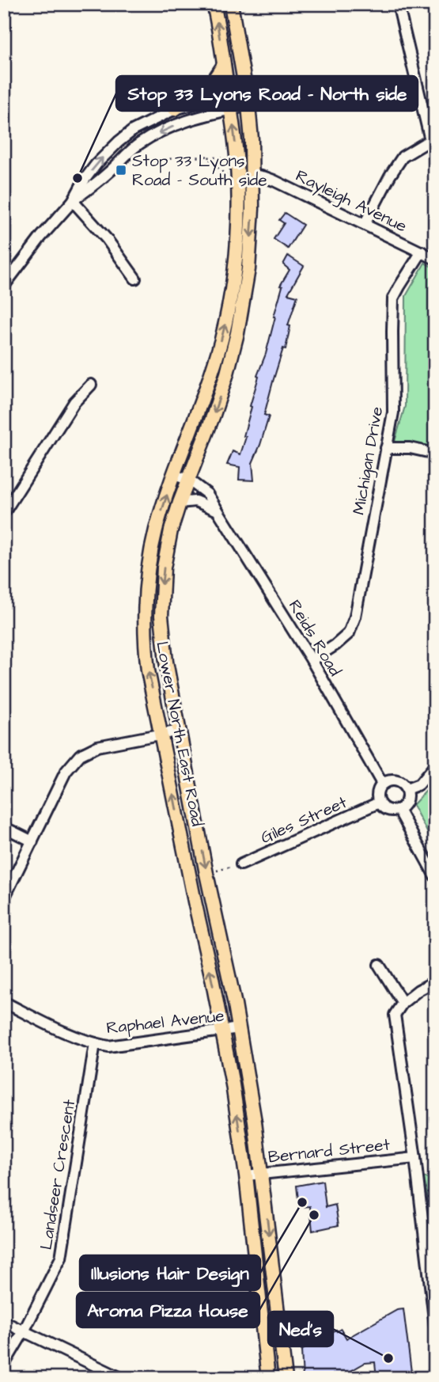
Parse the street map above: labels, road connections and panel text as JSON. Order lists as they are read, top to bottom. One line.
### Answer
{"streets":{"main road":["Lower North East Road"],"street":["Rayleigh Avenue","Michigan Drive","Reids Road","Giles Street","Raphael Avenue","Bernard Street","Landseer Crescent"]},"crossings":[["Rayleigh Avenue","Michigan Drive"],["Rayleigh Avenue","Lower North East Road"],["Michigan Drive","Reids Road"],["Reids Road","Lower North East Road"],["Reids Road","Giles Street"],["Lower North East Road","Raphael Avenue"],["Lower North East Road","Bernard Street"],["Raphael Avenue","Landseer Crescent"]],"places":{"transit":["Stop 33 Lyons Road - South side"],"other":["Stop 33 Lyons Road - North side","Illusions Hair Design","Aroma Pizza House","Ned's"]}}
